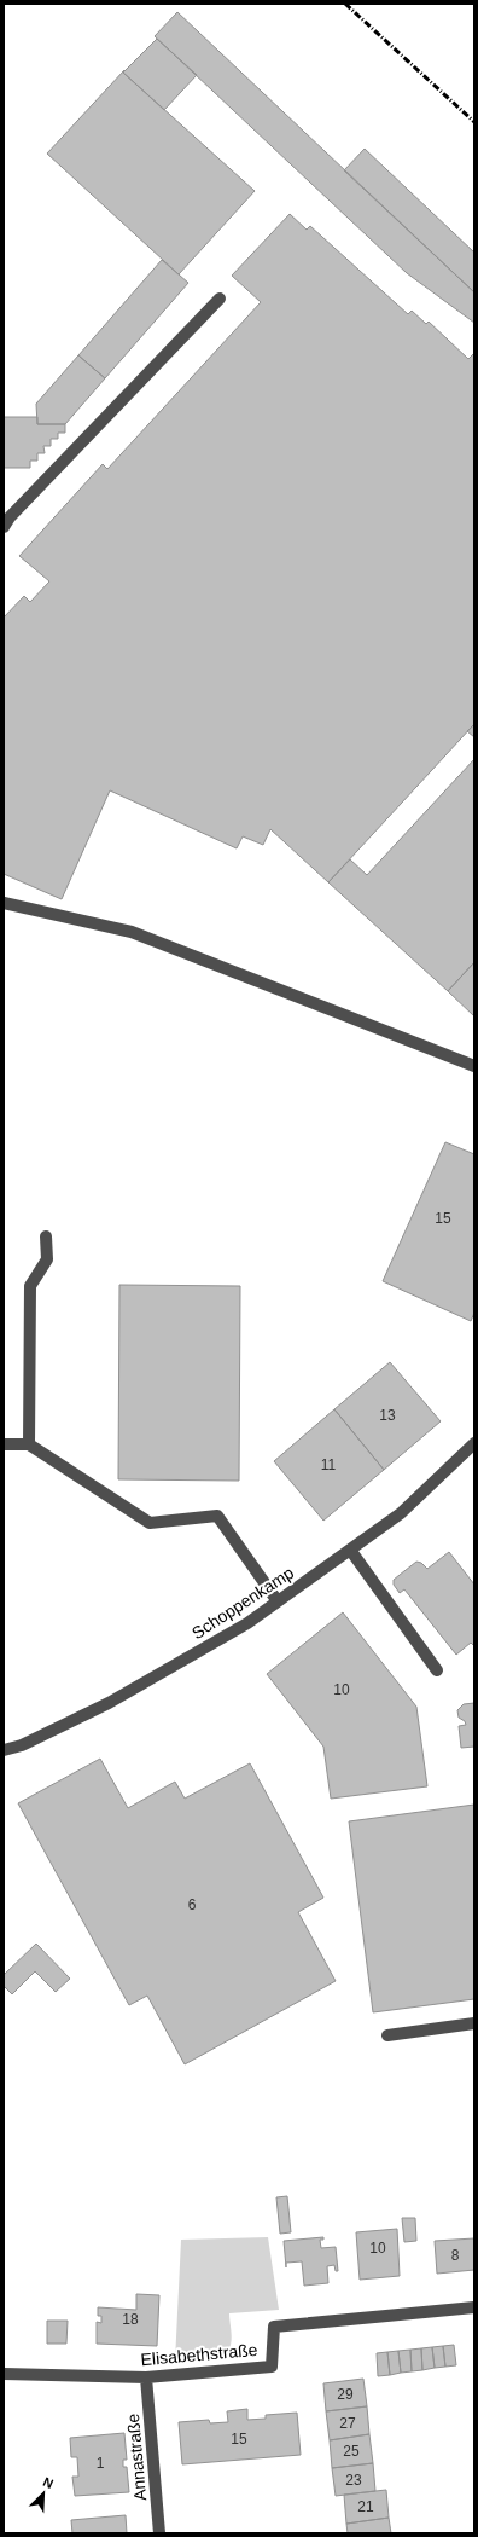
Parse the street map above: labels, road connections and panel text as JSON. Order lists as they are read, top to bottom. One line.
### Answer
{"streets":{"street":["Schoppenkamp","Elisabethstraße","Annastraße"]},"crossings":[["Elisabethstraße","Annastraße"]],"house_numbers":["15","13","11","10","6","10","8","18","29","27","15","25","1","23","21"],"north":"top right"}
